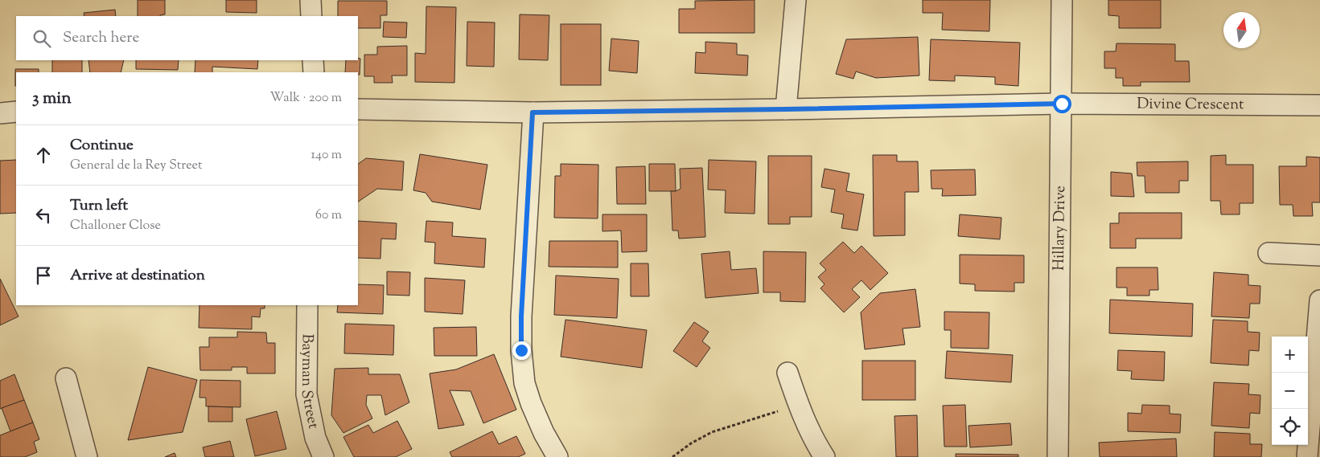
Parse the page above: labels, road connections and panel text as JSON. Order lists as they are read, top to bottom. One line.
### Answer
{"streets":{"street":["Divine Crescent","Hillary Drive","Bayman Street"]},"crossings":[["Divine Crescent","Hillary Drive"]],"north":"top","page":{"search":"Search here","heading":["3 min","Walk · 200 m"],"list":[["Continue","General de la Rey Street","140 m"],["Turn left","Challoner Close","60 m"],"Arrive at destination"],"map_buttons":["+","−"]}}
